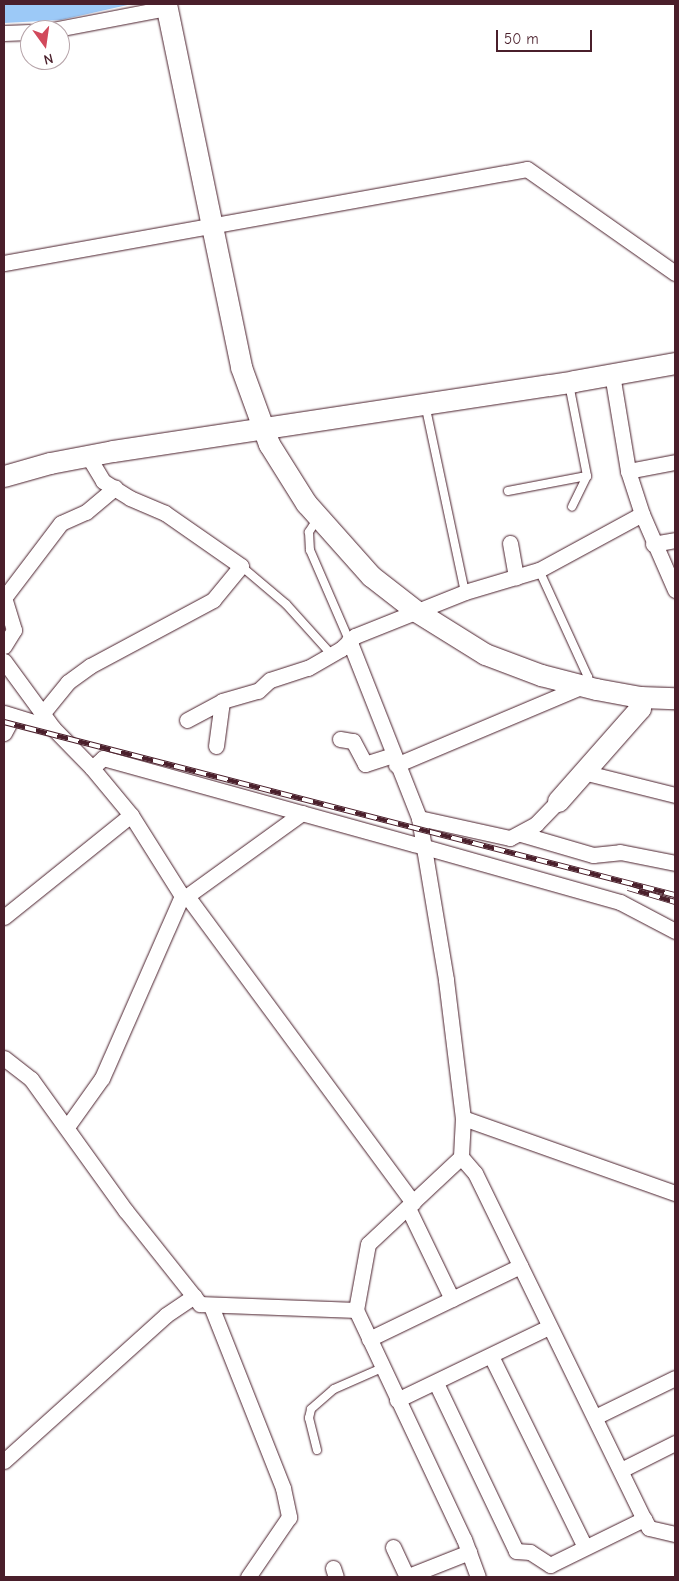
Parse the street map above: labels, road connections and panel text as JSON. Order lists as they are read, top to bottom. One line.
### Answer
{"scale_bar":"50 m","north":"bottom"}
